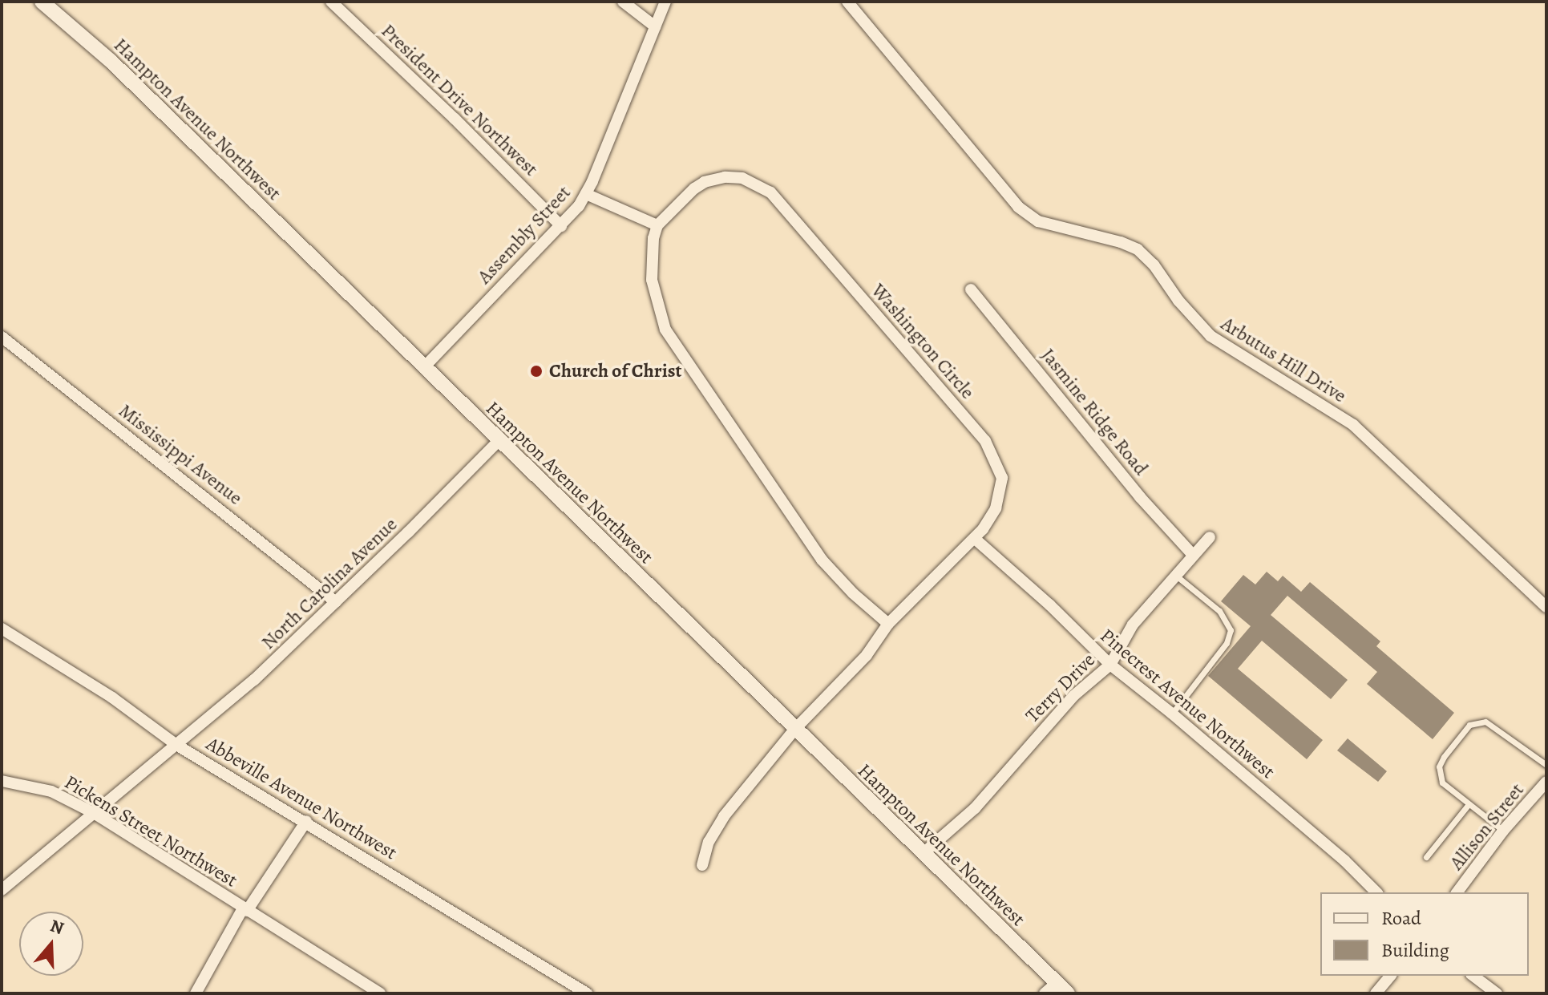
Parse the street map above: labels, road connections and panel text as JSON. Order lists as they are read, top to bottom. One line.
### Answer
{"streets":{"street":["President Drive Northwest","Hampton Avenue Northwest","Assembly Street","Washington Circle","Arbutus Hill Drive","Jasmine Ridge Road","Mississippi Avenue","North Carolina Avenue","Terry Drive","Pinecrest Avenue Northwest","Abbeville Avenue Northwest","Allison Street","Pickens Street Northwest"]},"crossings":[["President Drive Northwest","Assembly Street"],["Hampton Avenue Northwest","Assembly Street"],["Hampton Avenue Northwest","Washington Circle"],["Hampton Avenue Northwest","North Carolina Avenue"],["Hampton Avenue Northwest","Terry Drive"],["Washington Circle","Pinecrest Avenue Northwest"],["Jasmine Ridge Road","Terry Drive"],["Mississippi Avenue","North Carolina Avenue"],["North Carolina Avenue","Abbeville Avenue Northwest"],["North Carolina Avenue","Pickens Street Northwest"],["Terry Drive","Pinecrest Avenue Northwest"]],"places":["Church of Christ"],"legend":["Road","Building"],"north":"top"}
